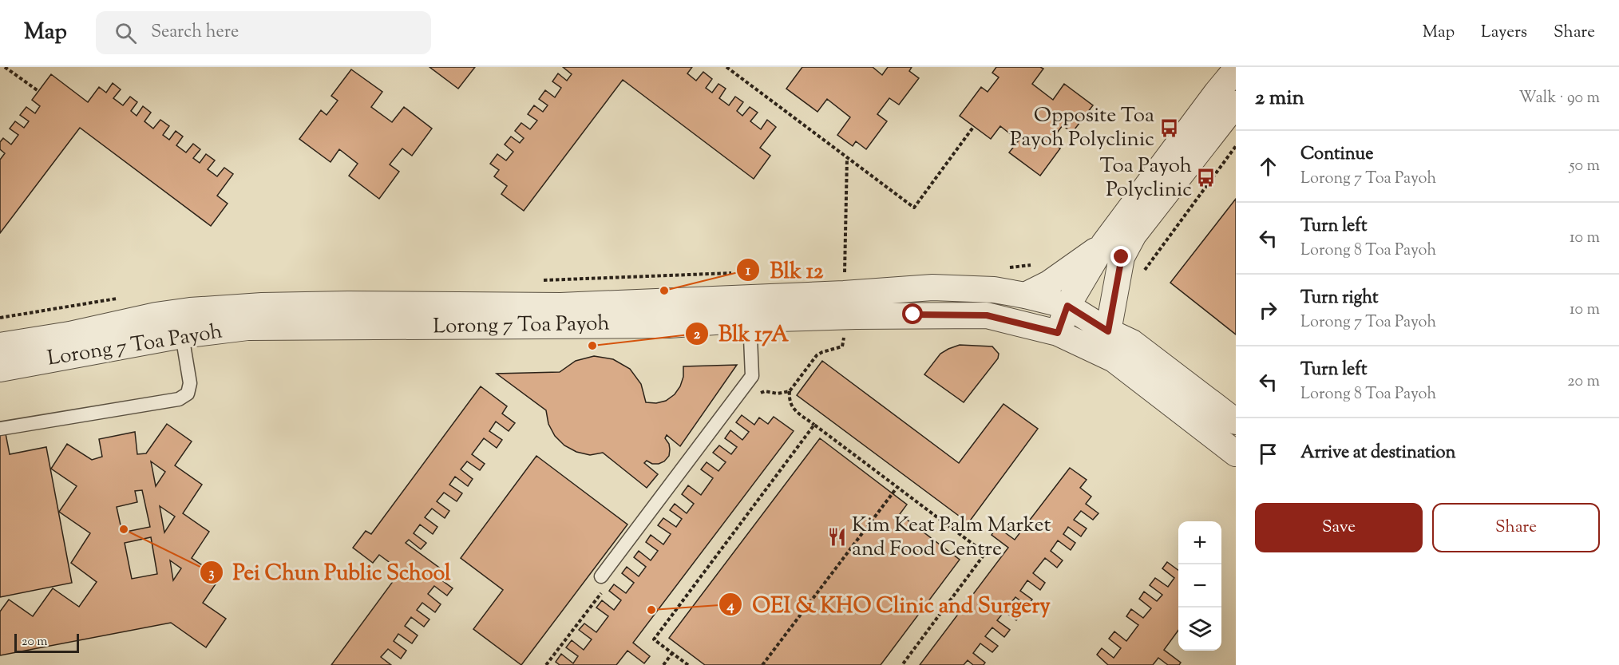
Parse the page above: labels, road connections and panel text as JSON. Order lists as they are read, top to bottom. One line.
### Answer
{"streets":{"street":["Lorong 7 Toa Payoh"]},"places":{"bus stop":["Opposite Toa Payoh Polyclinic","Toa Payoh Polyclinic"],"other":["Blk 12","Blk 17A","Pei Chun Public School","OEI & KHO Clinic and Surgery"],"restaurant":["Kim Keat Palm Market and Food Centre"]},"scale_bar":"20 m","page":{"header":"Map","search":"Search here","nav":["Map","Layers","Share"],"heading":["2 min","Walk · 90 m"],"list":[["Continue","Lorong 7 Toa Payoh","50 m"],["Turn left","Lorong 8 Toa Payoh","10 m"],["Turn right","Lorong 7 Toa Payoh","10 m"],["Turn left","Lorong 8 Toa Payoh","20 m"],"Arrive at destination"],"buttons":["Save","Share"],"map_buttons":["+","−"],"scale":"20 m"}}
